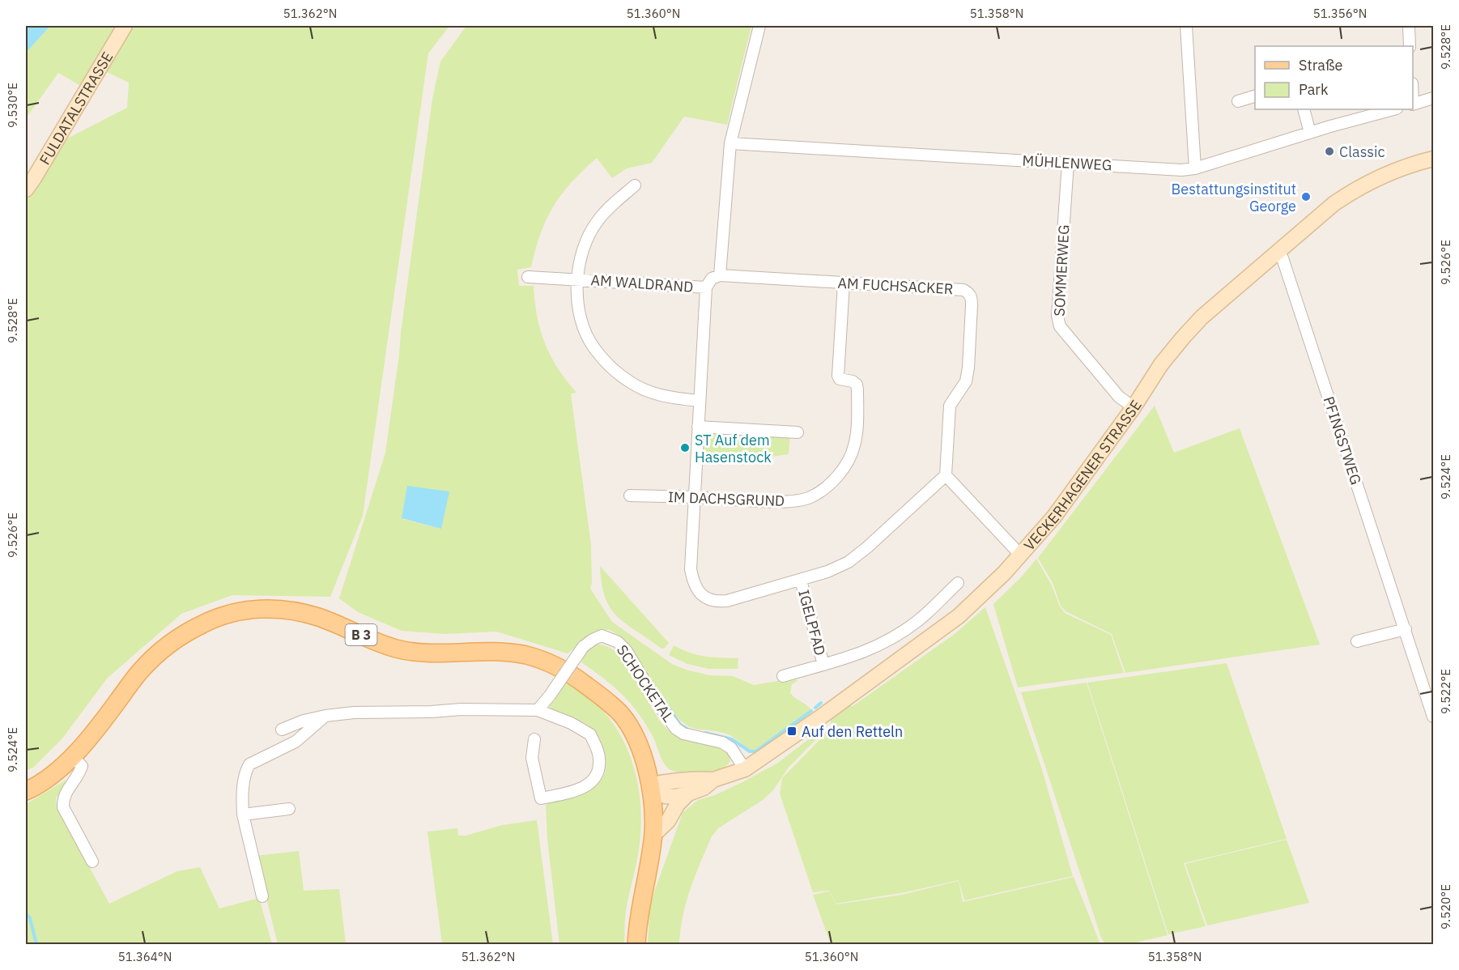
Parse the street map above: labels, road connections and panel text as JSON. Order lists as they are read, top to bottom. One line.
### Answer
{"streets":{"main road":["B 3"],"street":["FULDATALSTRASSE","MÜHLENWEG","SOMMERWEG","AM WALDRAND","AM FUCHSACKER","PFINGSTWEG","VECKERHAGENER STRASSE","IM DACHSGRUND","IGELPFAD","SCHOCKETAL"]},"crossings":[["MÜHLENWEG","SOMMERWEG"],["SOMMERWEG","VECKERHAGENER STRASSE"],["AM FUCHSACKER","IM DACHSGRUND"],["PFINGSTWEG","VECKERHAGENER STRASSE"],["VECKERHAGENER STRASSE","B 3"],["VECKERHAGENER STRASSE","SCHOCKETAL"]],"places":{"other":["Classic","Bestattungsinstitut George","ST Auf dem Hasenstock"],"transit":["Auf den Retteln"]},"legend":["Straße","Park"],"coordinates":["51.362°N","51.360°N","51.358°N","51.356°N","9.528°E","9.530°E","9.526°E","9.524°E","9.522°E","9.520°E","51.364°N"]}
